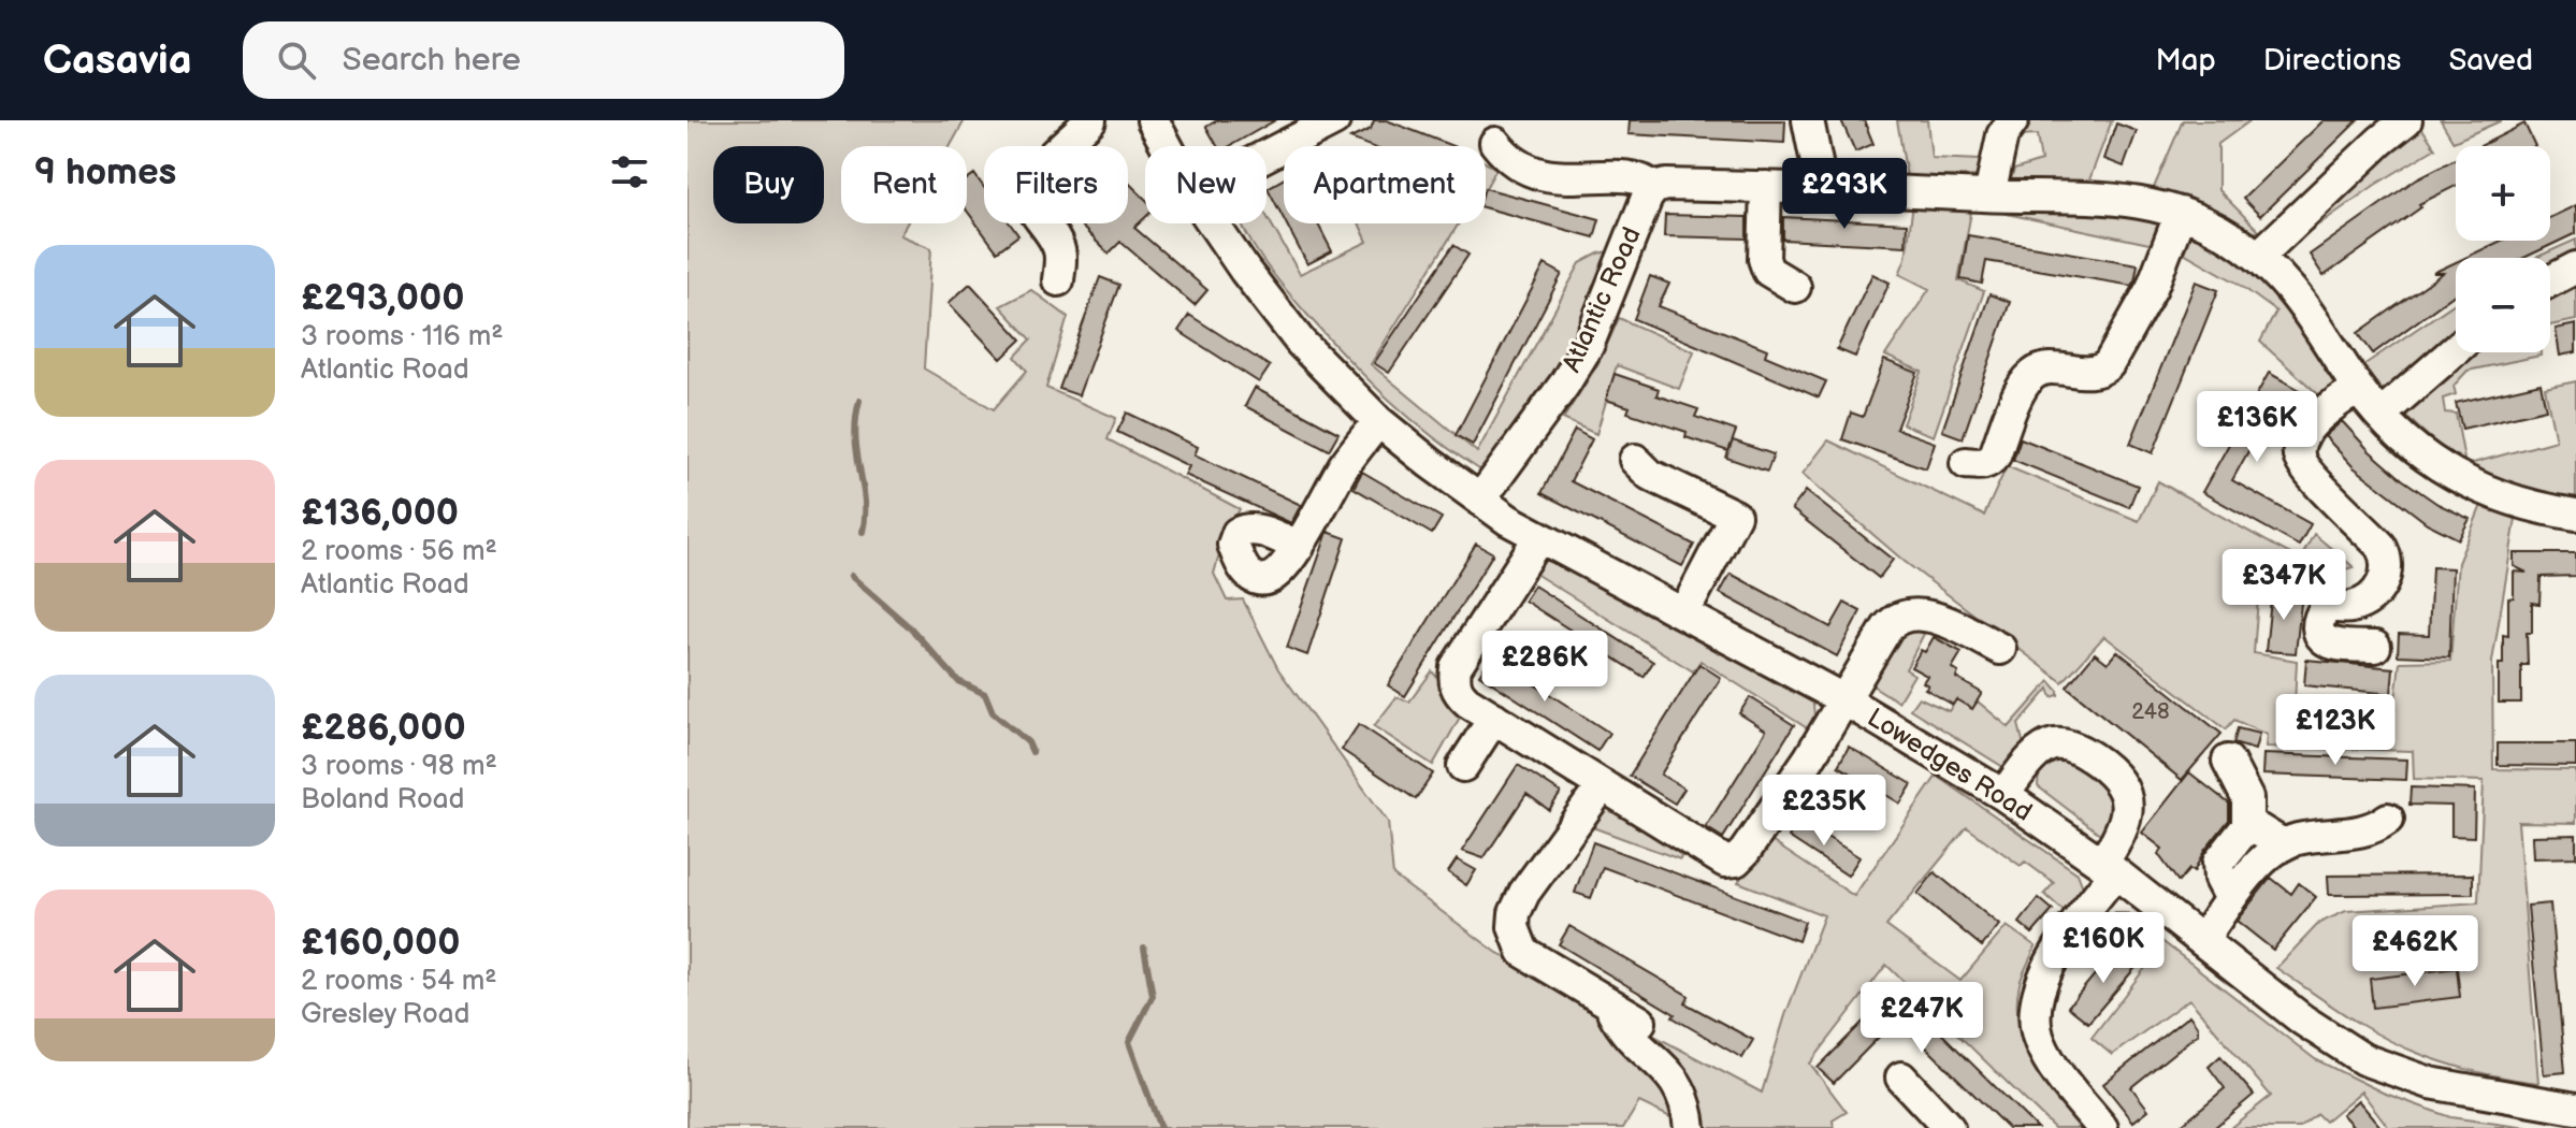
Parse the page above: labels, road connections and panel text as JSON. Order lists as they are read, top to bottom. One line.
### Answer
{"streets":{"street":["Atlantic Road","Lowedges Road"]},"crossings":[["Atlantic Road","Lowedges Road"]],"house_numbers":["248"],"page":{"header":"Casavia","search":"Search here","nav":["Map","Directions","Saved"],"heading":"9 homes","map_buttons":["+","−"],"chip":["Buy","Rent","Filters","New","Apartment"],"price":["£293K","£136K","£347K","£286K","£123K","£235K","£160K","£462K","£247K"],"list":[{"name":"£293,000","note":"3 rooms · 116 m² · Atlantic Road"},{"name":"£136,000","note":"2 rooms · 56 m² · Atlantic Road"},{"name":"£286,000","note":"3 rooms · 98 m² · Boland Road"},{"name":"£160,000","note":"2 rooms · 54 m² · Gresley Road"}]}}
